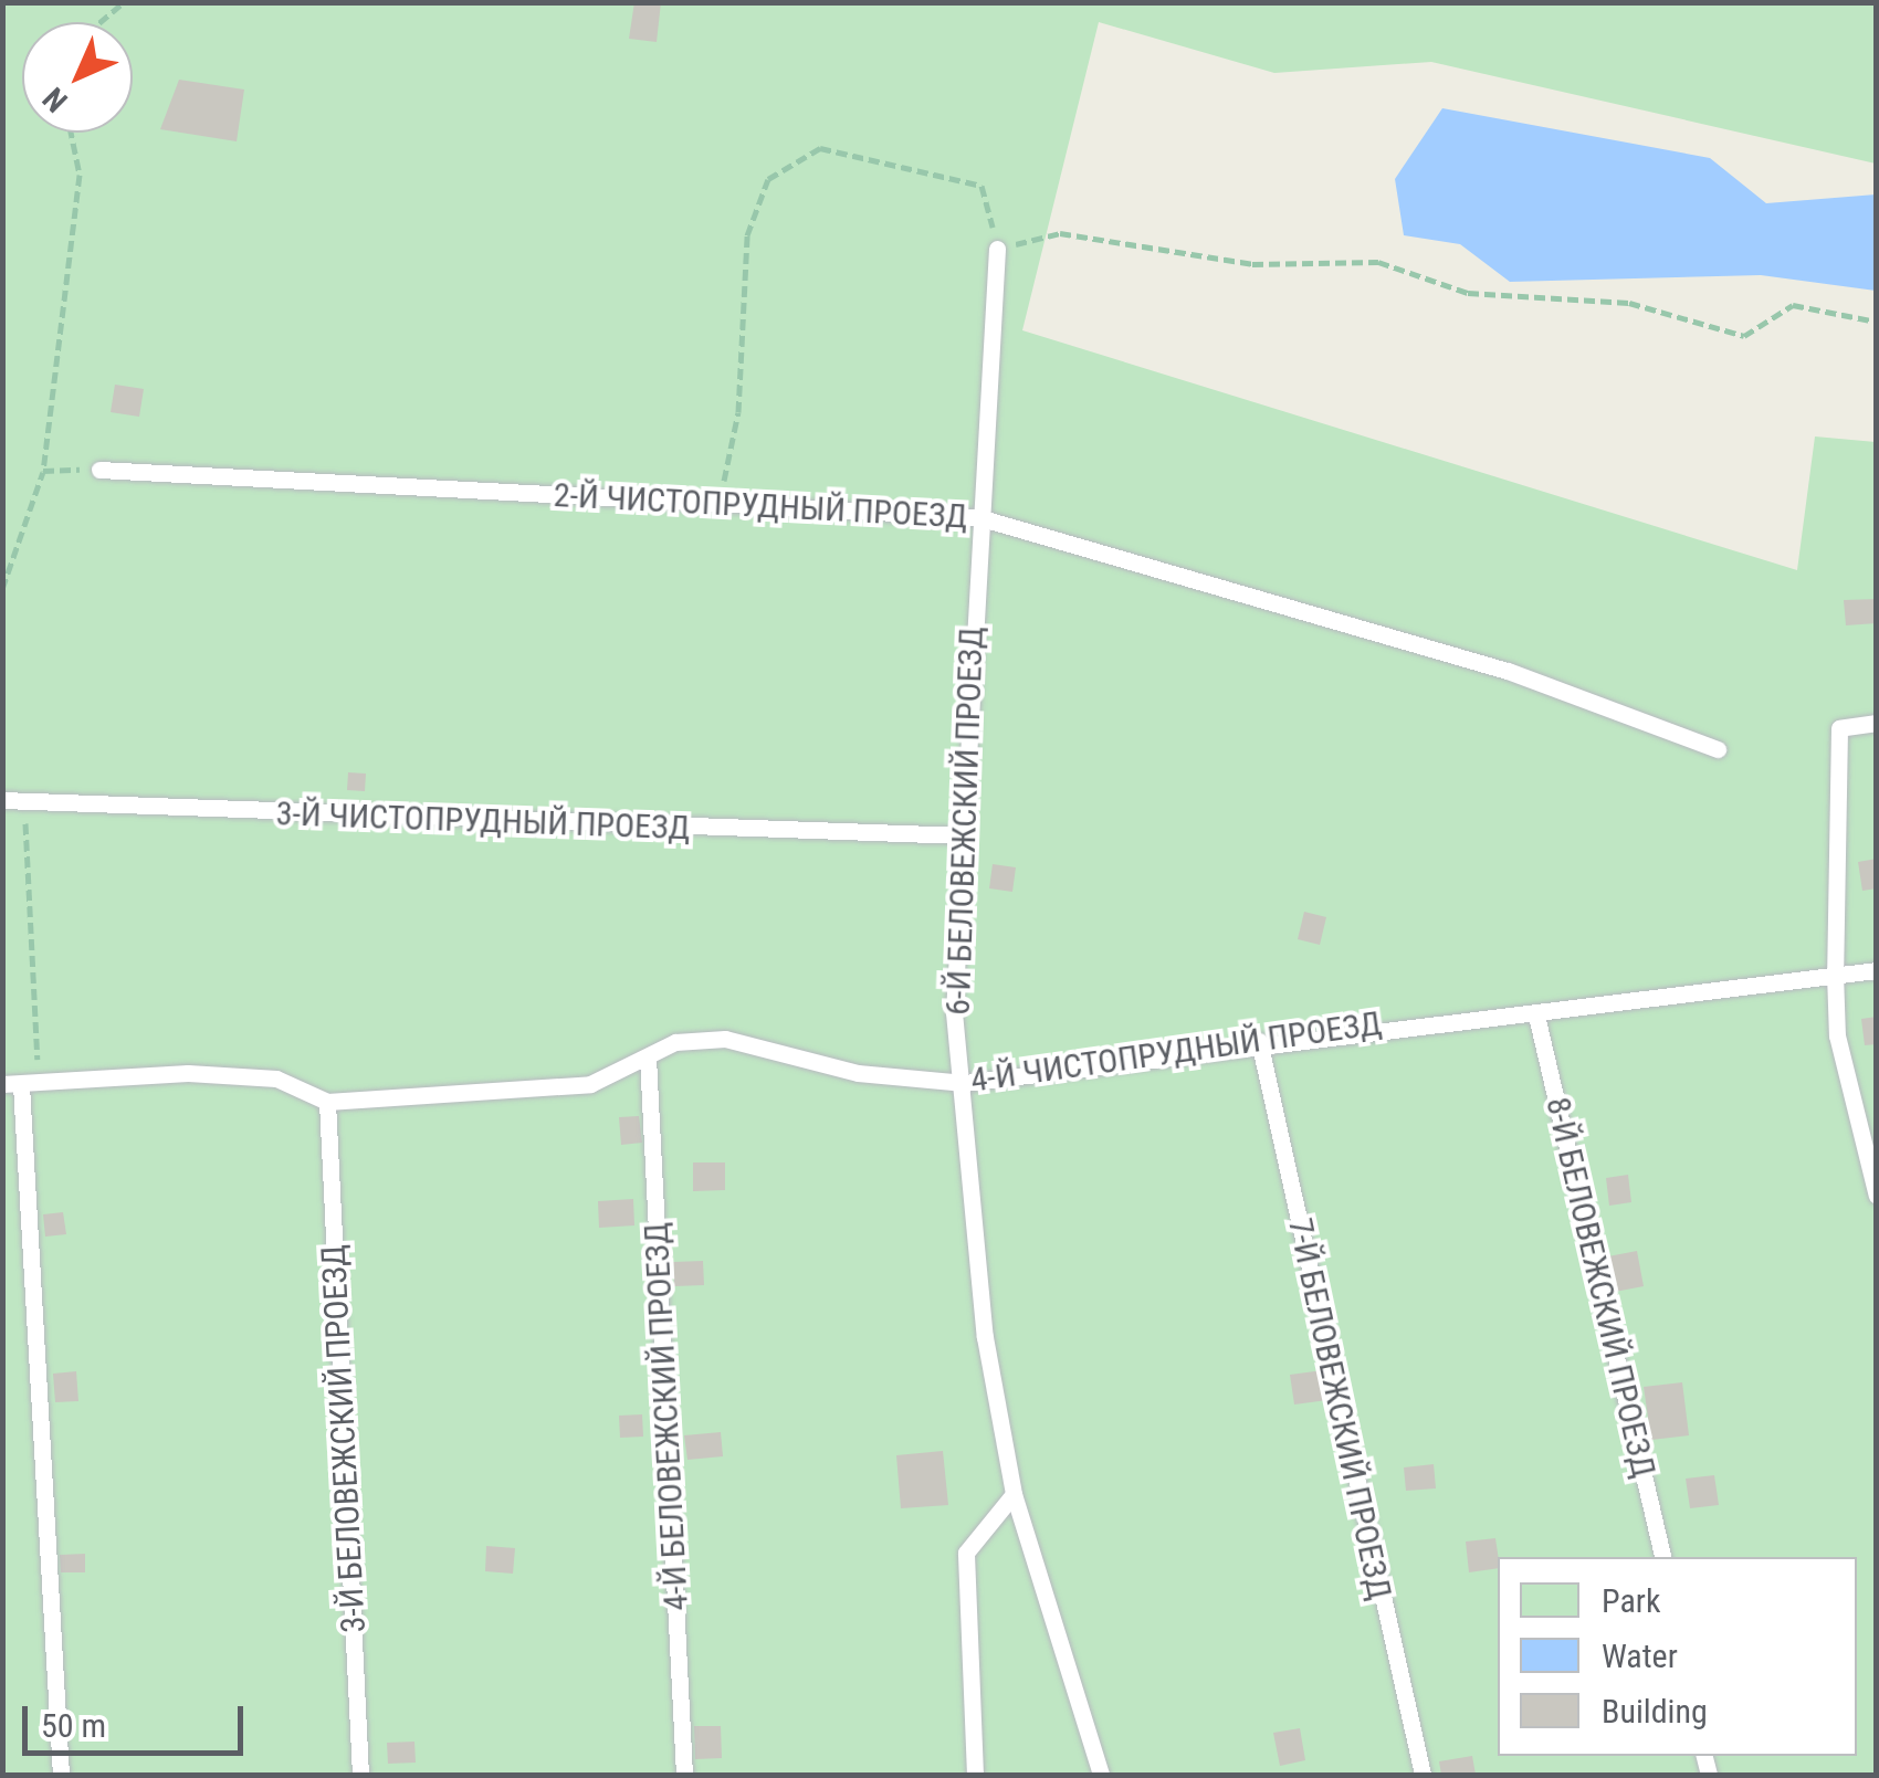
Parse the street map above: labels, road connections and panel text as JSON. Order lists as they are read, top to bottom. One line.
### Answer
{"streets":{"lane":["2-Й ЧИСТОПРУДНЫЙ ПРОЕЗД","3-Й ЧИСТОПРУДНЫЙ ПРОЕЗД","6-Й БЕЛОВЕЖСКИЙ ПРОЕЗД","4-Й ЧИСТОПРУДНЫЙ ПРОЕЗД","8-Й БЕЛОВЕЖСКИЙ ПРОЕЗД","7-Й БЕЛОВЕЖСКИЙ ПРОЕЗД","4-Й БЕЛОВЕЖСКИЙ ПРОЕЗД","3-Й БЕЛОВЕЖСКИЙ ПРОЕЗД"]},"crossings":[["2-Й ЧИСТОПРУДНЫЙ ПРОЕЗД","6-Й БЕЛОВЕЖСКИЙ ПРОЕЗД"],["3-Й ЧИСТОПРУДНЫЙ ПРОЕЗД","6-Й БЕЛОВЕЖСКИЙ ПРОЕЗД"],["6-Й БЕЛОВЕЖСКИЙ ПРОЕЗД","4-Й ЧИСТОПРУДНЫЙ ПРОЕЗД"],["4-Й ЧИСТОПРУДНЫЙ ПРОЕЗД","8-Й БЕЛОВЕЖСКИЙ ПРОЕЗД"],["4-Й ЧИСТОПРУДНЫЙ ПРОЕЗД","7-Й БЕЛОВЕЖСКИЙ ПРОЕЗД"],["4-Й ЧИСТОПРУДНЫЙ ПРОЕЗД","4-Й БЕЛОВЕЖСКИЙ ПРОЕЗД"],["4-Й ЧИСТОПРУДНЫЙ ПРОЕЗД","3-Й БЕЛОВЕЖСКИЙ ПРОЕЗД"]],"legend":["Park","Water","Building"],"scale_bar":"50 m","north":"bottom left"}
